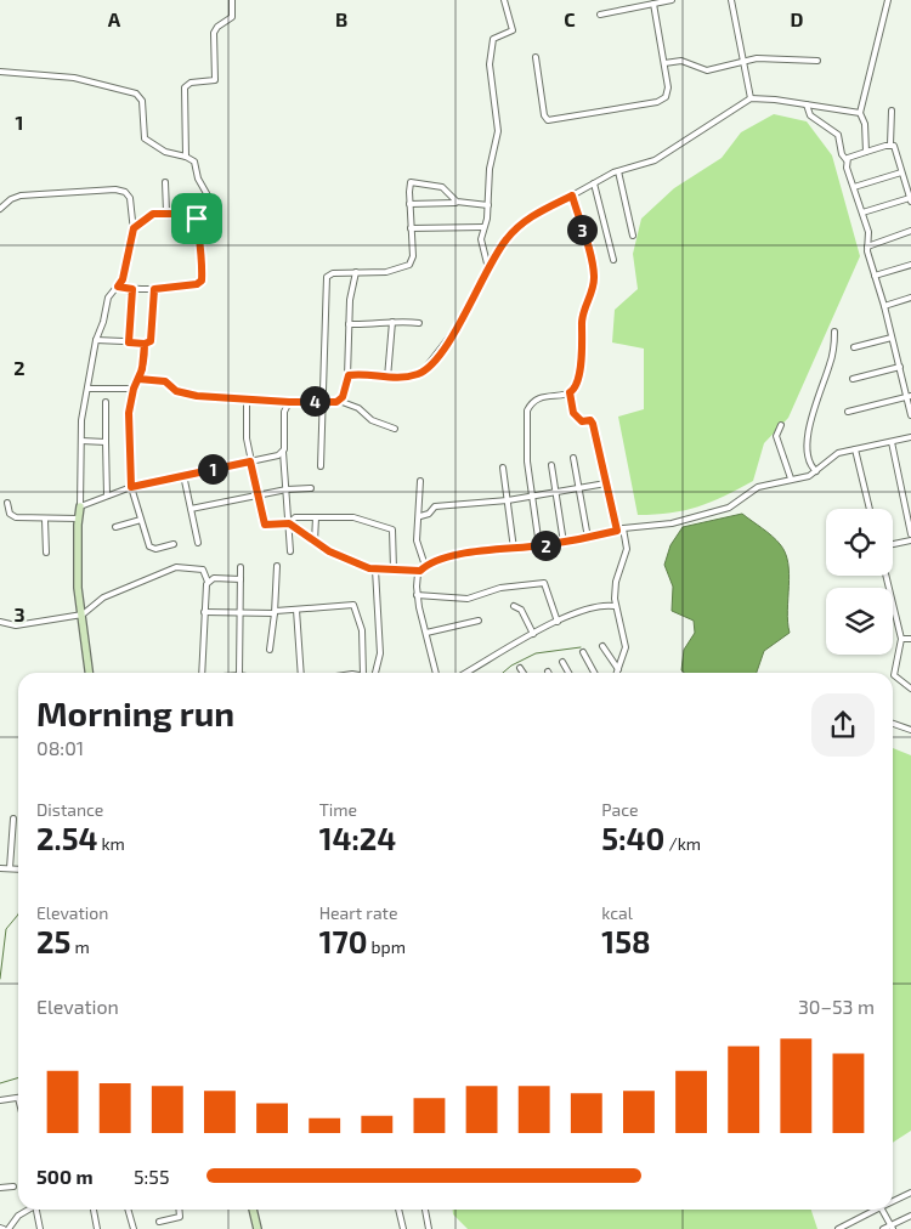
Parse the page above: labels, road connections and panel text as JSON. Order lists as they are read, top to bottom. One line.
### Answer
{"page":{"pins":["3","4","1","2"],"heading":["Morning run","08:01"],"stats":[["Distance","2.54 km"],["Time","14:24"],["Pace","5:40 /km"],["Elevation","25 m"],["Heart rate","170 bpm"],["kcal","158"]],"chart":["Elevation","30–53 m"],"list":[{"name":"500 m","note":"5:55"}]},"grid":{"columns":["A","B","C","D"],"rows":["1","2","3"]}}
